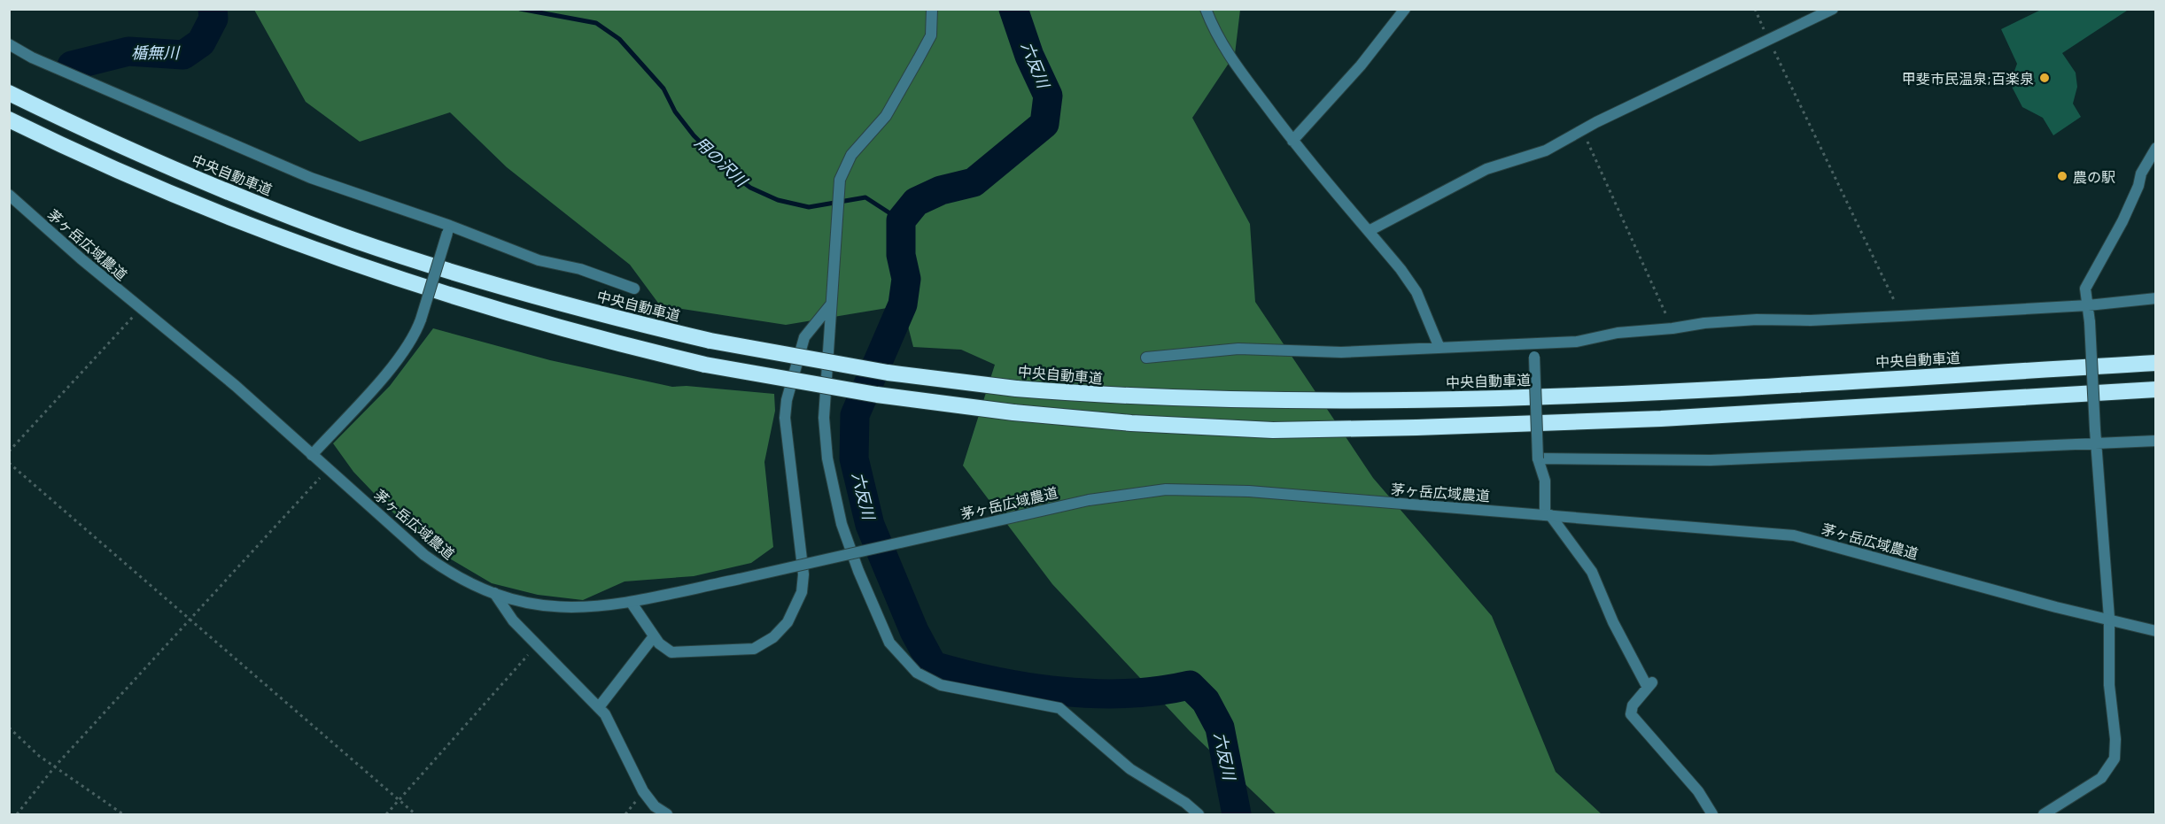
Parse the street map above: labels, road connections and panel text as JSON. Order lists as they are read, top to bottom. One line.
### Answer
{"streets":{"highway":["中央自動車道"],"street":["茅ヶ岳広域農道"]},"water":["楯無川","六反川","用の沢川"],"places":["甲斐市民温泉;百楽泉","農の駅"]}
